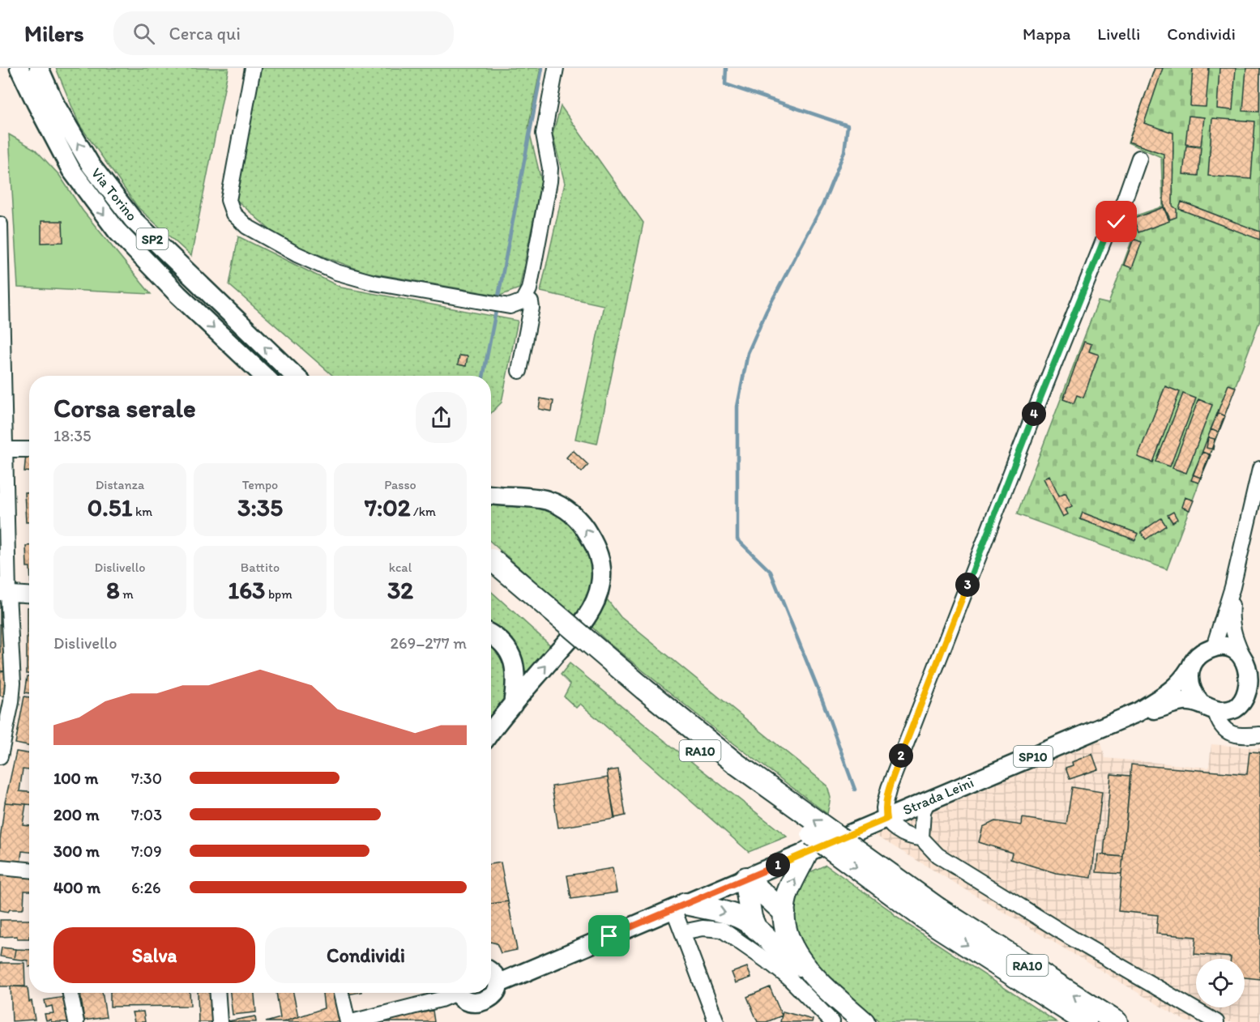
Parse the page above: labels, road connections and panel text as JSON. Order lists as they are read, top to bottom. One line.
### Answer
{"streets":{"highway":["RA10"],"main road":["Via Torino","SP2","SP10","Strada Leinì"]},"crossings":[["SP10","Strada Leinì"]],"page":{"header":"Milers","search":"Cerca qui","nav":["Mappa","Livelli","Condividi"],"heading":["Corsa serale","18:35"],"pins":["4","3","2","1"],"stats":[["Distanza","0.51 km"],["Tempo","3:35"],["Passo","7:02 /km"],["Dislivello","8 m"],["Battito","163 bpm"],["kcal","32"]],"chart":["Dislivello","269–277 m"],"list":[{"name":"100 m","note":"7:30"},{"name":"200 m","note":"7:03"},{"name":"300 m","note":"7:09"},{"name":"400 m","note":"6:26"}],"buttons":["Salva","Condividi"]}}
